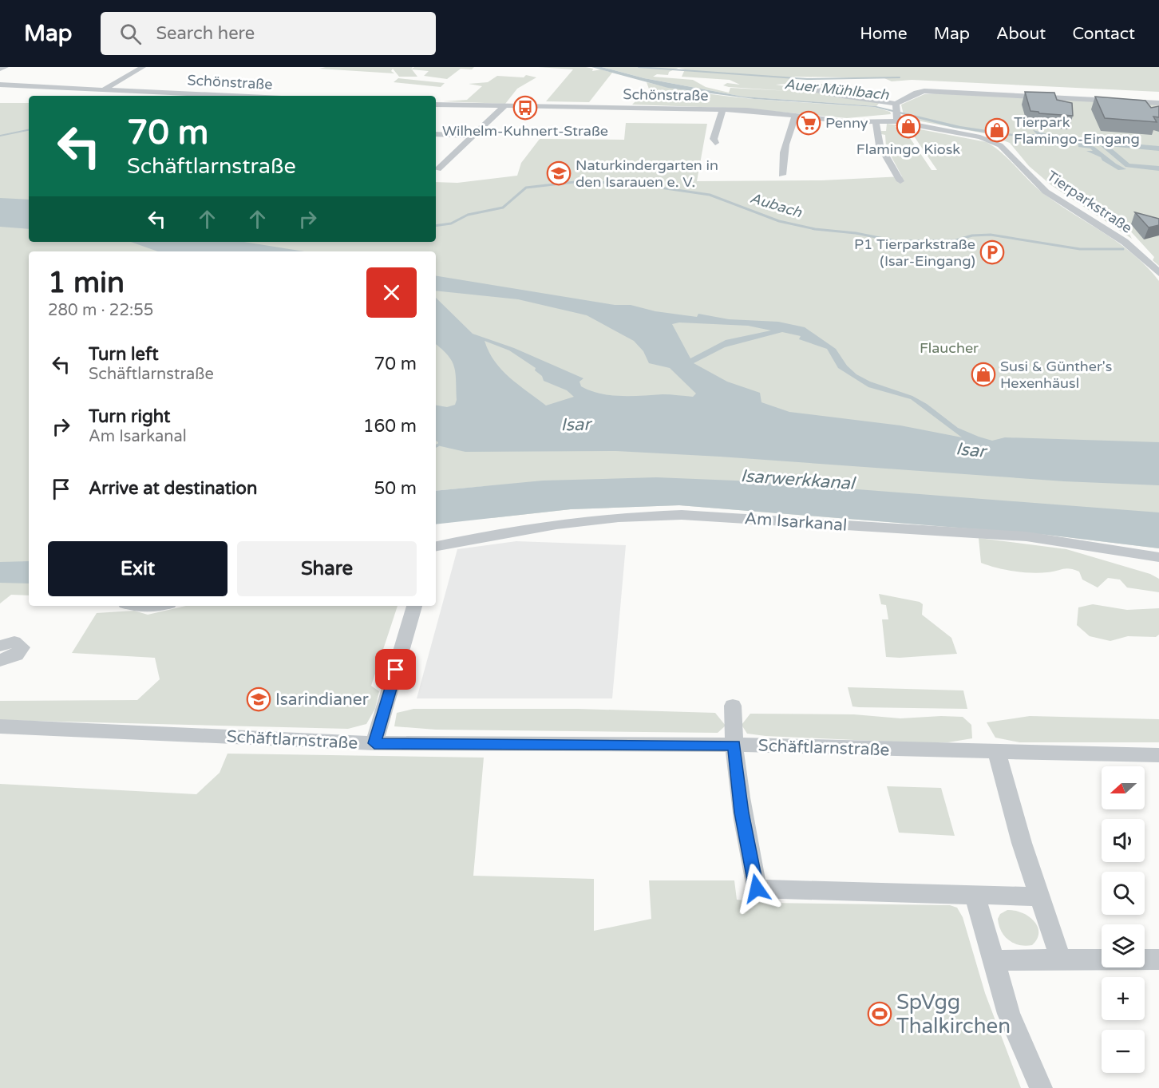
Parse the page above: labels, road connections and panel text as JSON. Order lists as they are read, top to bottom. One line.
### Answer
{"streets":{"street":["Schönstraße","Tierparkstraße","Am Isarkanal","Schäftlarnstraße"]},"crossings":[["Schönstraße","Tierparkstraße"]],"water":["Auer Mühlbach","Aubach","Isar","Isarwerkkanal"],"parks":["Flaucher"],"places":{"bus stop":["Wilhelm-Kuhnert-Straße"],"supermarket":["Penny"],"shop":["Flamingo Kiosk","Tierpark Flamingo-Eingang","Susi & Günther's Hexenhäusl"],"school or university":["Naturkindergarten in den Isarauen e. V.","Isarindianer"],"parking":["P1 Tierparkstraße (Isar-Eingang)"],"sports":["SpVgg Thalkirchen"]},"north":"left","page":{"header":"Map","search":"Search here","nav":["Home","Map","About","Contact"],"turn":["70 m","Schäftlarnstraße"],"heading":["1 min","280 m · 22:55"],"list":[{"name":"Turn left","note":"Schäftlarnstraße","value":"70 m"},{"name":"Turn right","note":"Am Isarkanal","value":"160 m"},{"name":"Arrive at destination","value":"50 m"}],"buttons":["Exit","Share"],"map_buttons":["+","−"]}}
